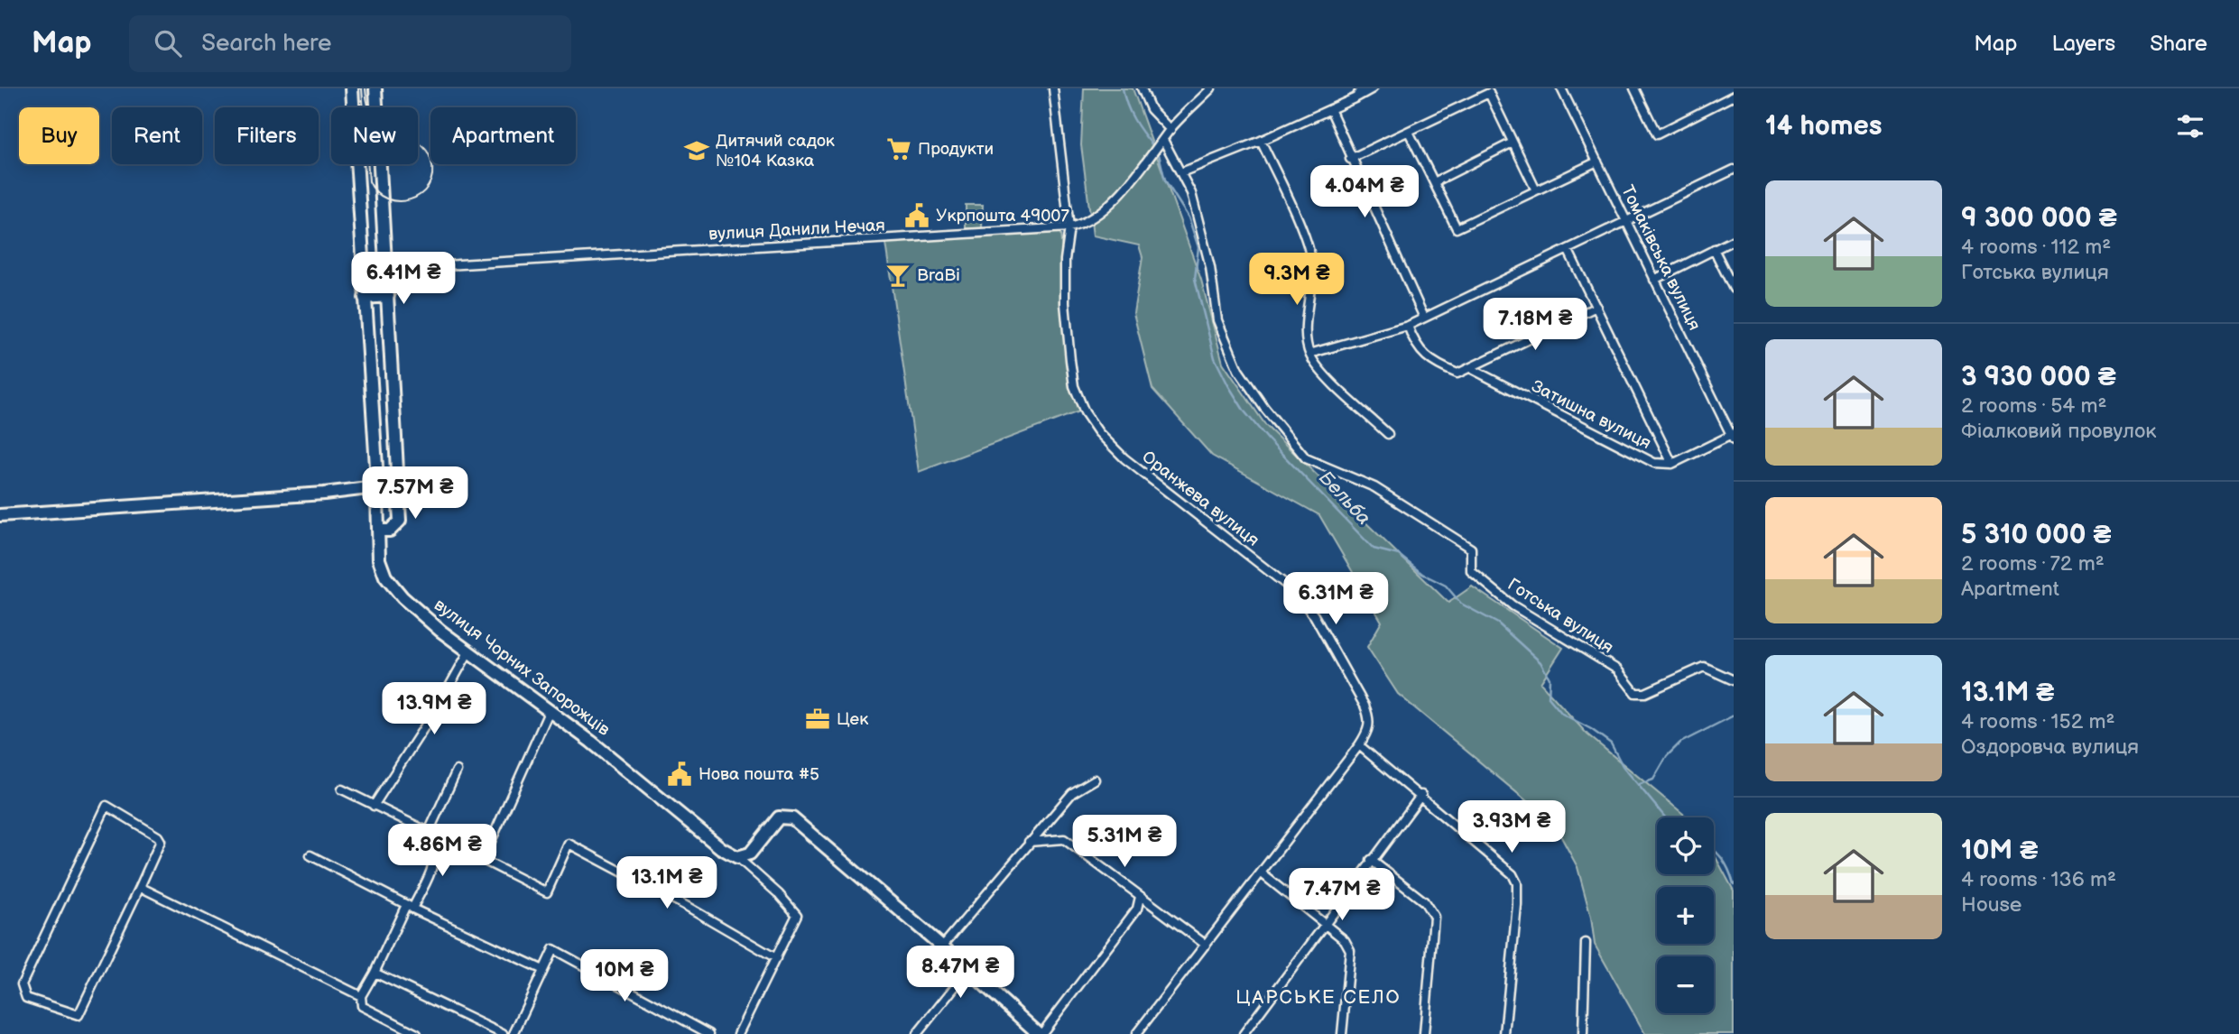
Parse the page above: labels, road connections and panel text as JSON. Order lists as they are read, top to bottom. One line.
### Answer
{"streets":{"main road":["вулиця Чорних Запорожців"],"street":["вулиця Данили Нечая","Томаківська вулиця","Затишна вулиця","Оранжева вулиця","Готська вулиця"]},"crossings":[["вулиця Данили Нечая","Оранжева вулиця"]],"districts":["ЦАРСЬКЕ СЕЛО"],"water":["Бельба"],"places":{"supermarket":["Продукти"],"school or university":["Дитячий садок №104 Казка"],"public building":["Укрпошта 49007","Нова пошта #5"],"bar":["BraBi"],"office":["Цек"]},"page":{"header":"Map","search":"Search here","nav":["Map","Layers","Share"],"heading":"14 homes","chip":["Buy","Rent","Filters","New","Apartment"],"list":[{"name":"9 300 000 ₴","note":"4 rooms · 112 m² · Готська вулиця"},{"name":"3 930 000 ₴","note":"2 rooms · 54 m² · Фіалковий провулок"},{"name":"5 310 000 ₴","note":"2 rooms · 72 m² · Apartment"},{"name":"13.1M ₴","note":"4 rooms · 152 m² · Оздоровча вулиця"},{"name":"10M ₴","note":"4 rooms · 136 m² · House"}],"price":["4.04M ₴","6.41M ₴","9.3M ₴","7.18M ₴","7.57M ₴","6.31M ₴","13.9M ₴","3.93M ₴","5.31M ₴","4.86M ₴","13.1M ₴","7.47M ₴","8.47M ₴","10M ₴"],"map_buttons":["+","−"]}}
